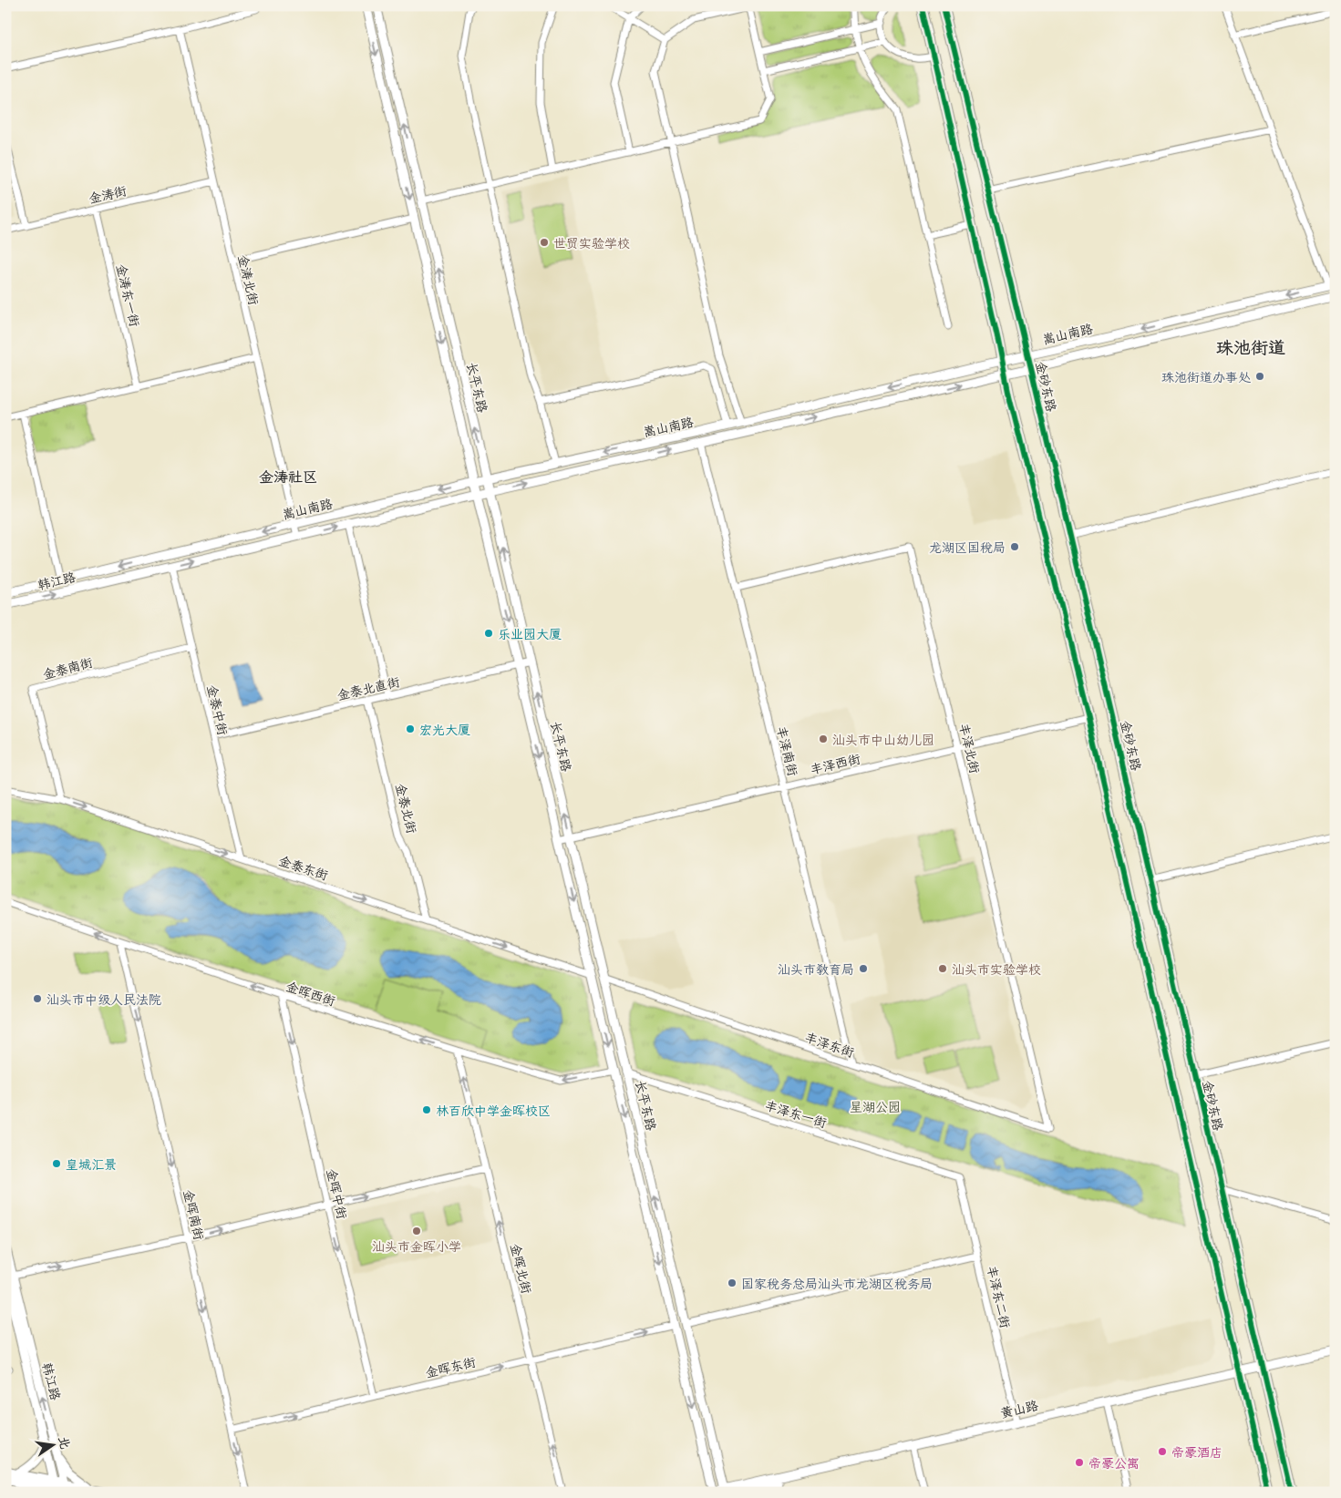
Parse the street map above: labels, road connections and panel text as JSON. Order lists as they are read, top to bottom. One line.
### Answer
{"streets":{"main road":["金砂东路"],"street":["金涛街","金涛北街","金涛东一街","嵩山南路","长平东路","韩江路","金泰南街","金泰北直街","金泰中街","丰泽北街","丰泽南街","丰泽西街","金泰北街","金泰东街","金晖西街","丰泽东街","丰泽东一街","金晖中街","金晖南街","金晖北街","丰泽东二街","金晖东街","黄山路"]},"crossings":[["金涛街","金涛北街"],["金涛街","金涛东一街"],["金涛北街","嵩山南路"],["嵩山南路","金砂东路"],["嵩山南路","长平东路"],["嵩山南路","韩江路"],["嵩山南路","金泰中街"],["嵩山南路","丰泽南街"],["金砂东路","黄山路"],["长平东路","金泰北直街"],["长平东路","丰泽西街"],["长平东路","金泰东街"],["长平东路","金晖西街"],["长平东路","丰泽东街"],["长平东路","丰泽东一街"],["长平东路","金晖东街"],["长平东路","黄山路"],["金泰南街","金泰中街"],["金泰南街","金泰东街"],["金泰北直街","金泰中街"],["金泰北直街","金泰北街"],["金泰中街","金泰东街"],["丰泽北街","丰泽南街"],["丰泽北街","丰泽西街"],["丰泽北街","丰泽东街"],["丰泽南街","丰泽西街"],["丰泽南街","丰泽东街"],["金泰北街","金泰东街"],["金晖西街","金晖中街"],["金晖西街","金晖南街"],["金晖西街","金晖北街"],["丰泽东一街","丰泽东二街"],["金晖中街","金晖东街"],["金晖南街","金晖东街"],["金晖北街","金晖东街"],["丰泽东二街","黄山路"]],"one_way":["金泰东街","金晖西街","金晖中街","金晖南街","金晖北街","金晖东街"],"districts":["珠池街道","金涛社区"],"parks":["星湖公园"],"places":["世贸实验学校","珠池街道办事处","龙湖区国税局","乐业园大厦","宏光大厦","汕头市中山幼儿园","汕头市教育局","汕头市实验学校","汕头市中级人民法院","林百欣中学金晖校区","皇城汇景","汕头市金晖小学","国家税务总局汕头市龙湖区税务局","帝豪酒店","帝豪公寓"],"north":"right"}
